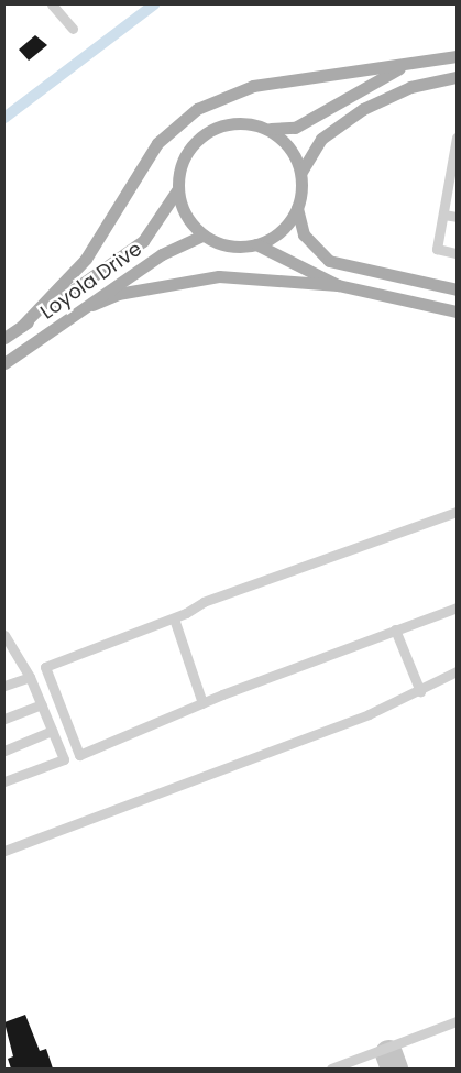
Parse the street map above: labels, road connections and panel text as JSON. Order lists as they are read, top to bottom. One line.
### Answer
{"streets":{"main road":["Loyola Drive"]}}
